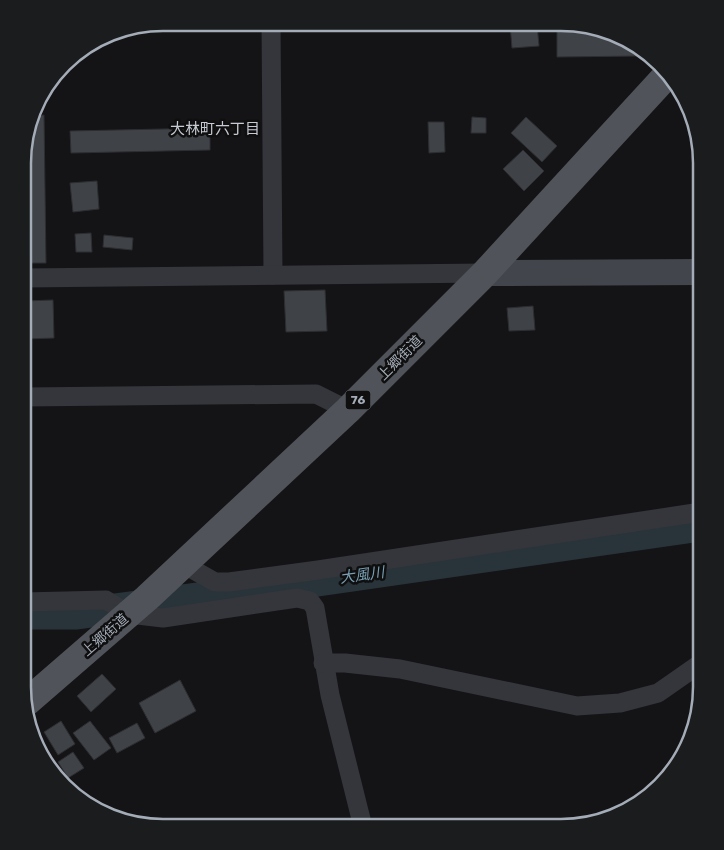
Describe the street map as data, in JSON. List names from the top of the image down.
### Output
{
  "streets": {
    "main road": ["上郷街道", "76"]
  },
  "districts": ["大林町六丁目"],
  "water": ["大風川"]
}
